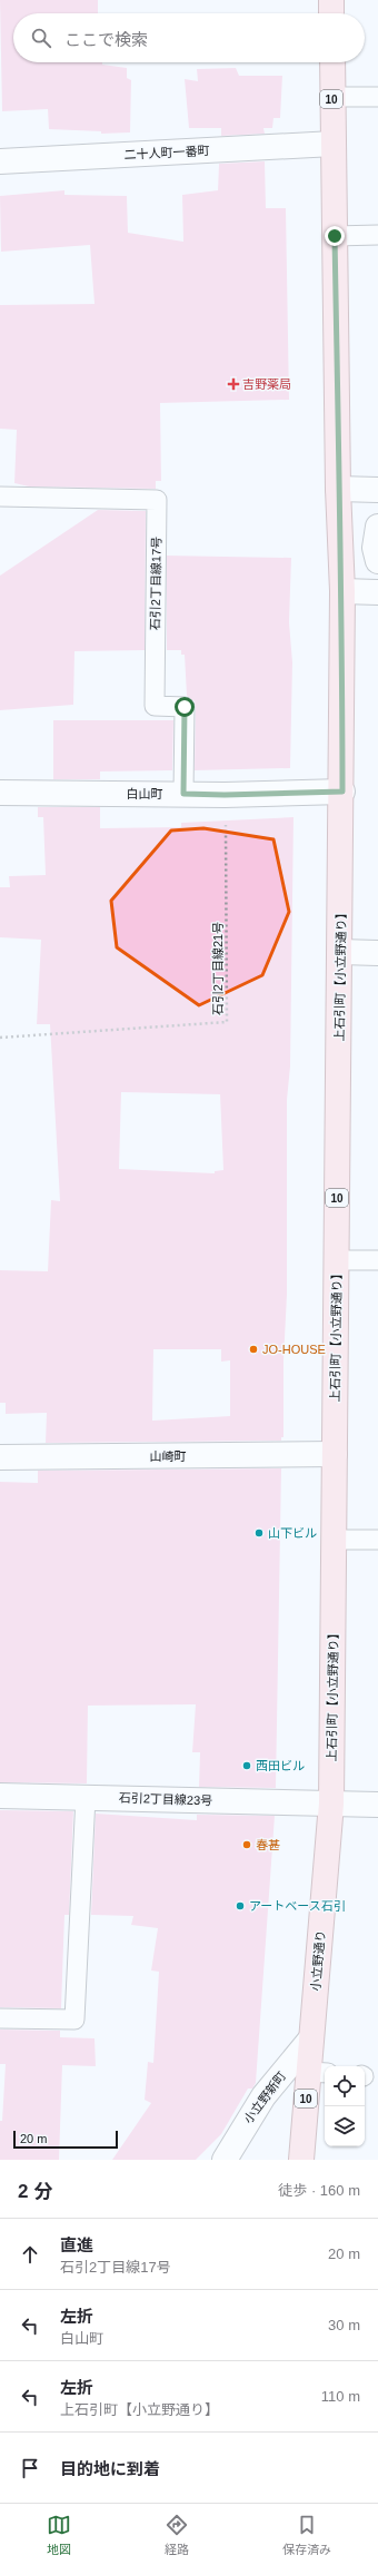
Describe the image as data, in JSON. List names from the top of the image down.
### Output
{
  "streets": {
    "main road": ["10", "上石引町【小立野通り】", "小立野通り"],
    "street": [
      "二十人町一番町",
      "白山町",
      "山崎町",
      "石引2丁目線23号",
      "小立野新町"
    ],
    "lane": ["石引2丁目線17号"],
    "path": ["石引2丁目線21号"]
  },
  "crossings": [
    ["10", "二十人町一番町"],
    ["10", "上石引町【小立野通り】"],
    ["10", "小立野通り"],
    ["10", "小立野新町"],
    ["二十人町一番町", "上石引町【小立野通り】"],
    ["石引2丁目線17号", "白山町"],
    ["白山町", "石引2丁目線21号"],
    ["白山町", "上石引町【小立野通り】"],
    ["上石引町【小立野通り】", "山崎町"],
    ["上石引町【小立野通り】", "石引2丁目線23号"],
    ["上石引町【小立野通り】", "小立野通り"],
    ["石引2丁目線23号", "小立野通り"],
    ["小立野通り", "小立野新町"]
  ],
  "places": {
    "health": ["吉野薬局"],
    "other": [
      "JO-HOUSE",
      "山下ビル",
      "西田ビル",
      "春甚",
      "アートベース石引"
    ]
  },
  "scale_bar": "20 m",
  "page": {
    "search": "ここで検索",
    "scale": "20 m",
    "heading": ["2 分", "徒歩 · 160 m"],
    "list": [
      ["直進", "石引2丁目線17号", "20 m"],
      ["左折", "白山町", "30 m"],
      ["左折", "上石引町【小立野通り】", "110 m"],
      "目的地に到着"
    ],
    "nav": ["地図", "経路", "保存済み"]
  }
}
